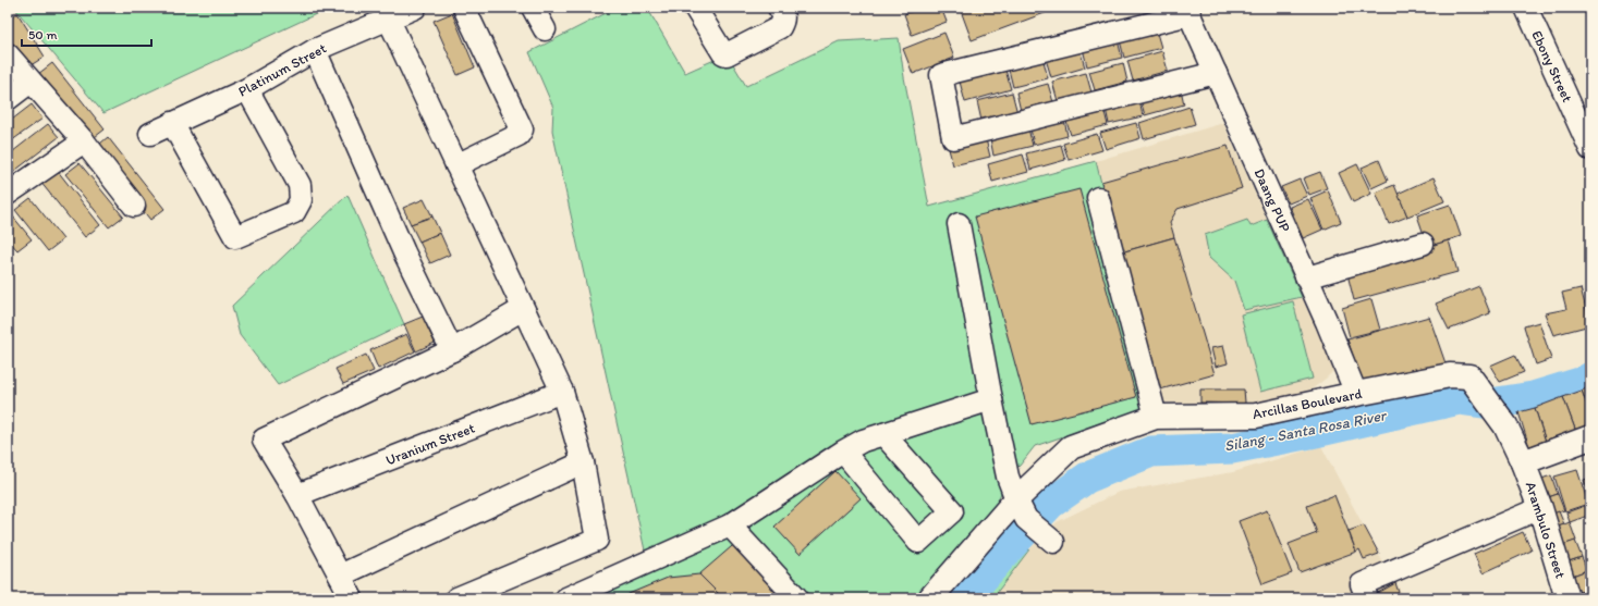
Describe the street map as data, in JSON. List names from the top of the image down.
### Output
{
  "streets": {
    "main road": ["Arcillas Boulevard", "Arambulo Street"],
    "street": [
      "Ebony Street",
      "Platinum Street",
      "Daang PUP",
      "Uranium Street"
    ]
  },
  "crossings": [
    ["Daang PUP", "Arcillas Boulevard"],
    ["Arcillas Boulevard", "Arambulo Street"]
  ],
  "water": ["Silang - Santa Rosa River"],
  "scale_bar": "50 m"
}
